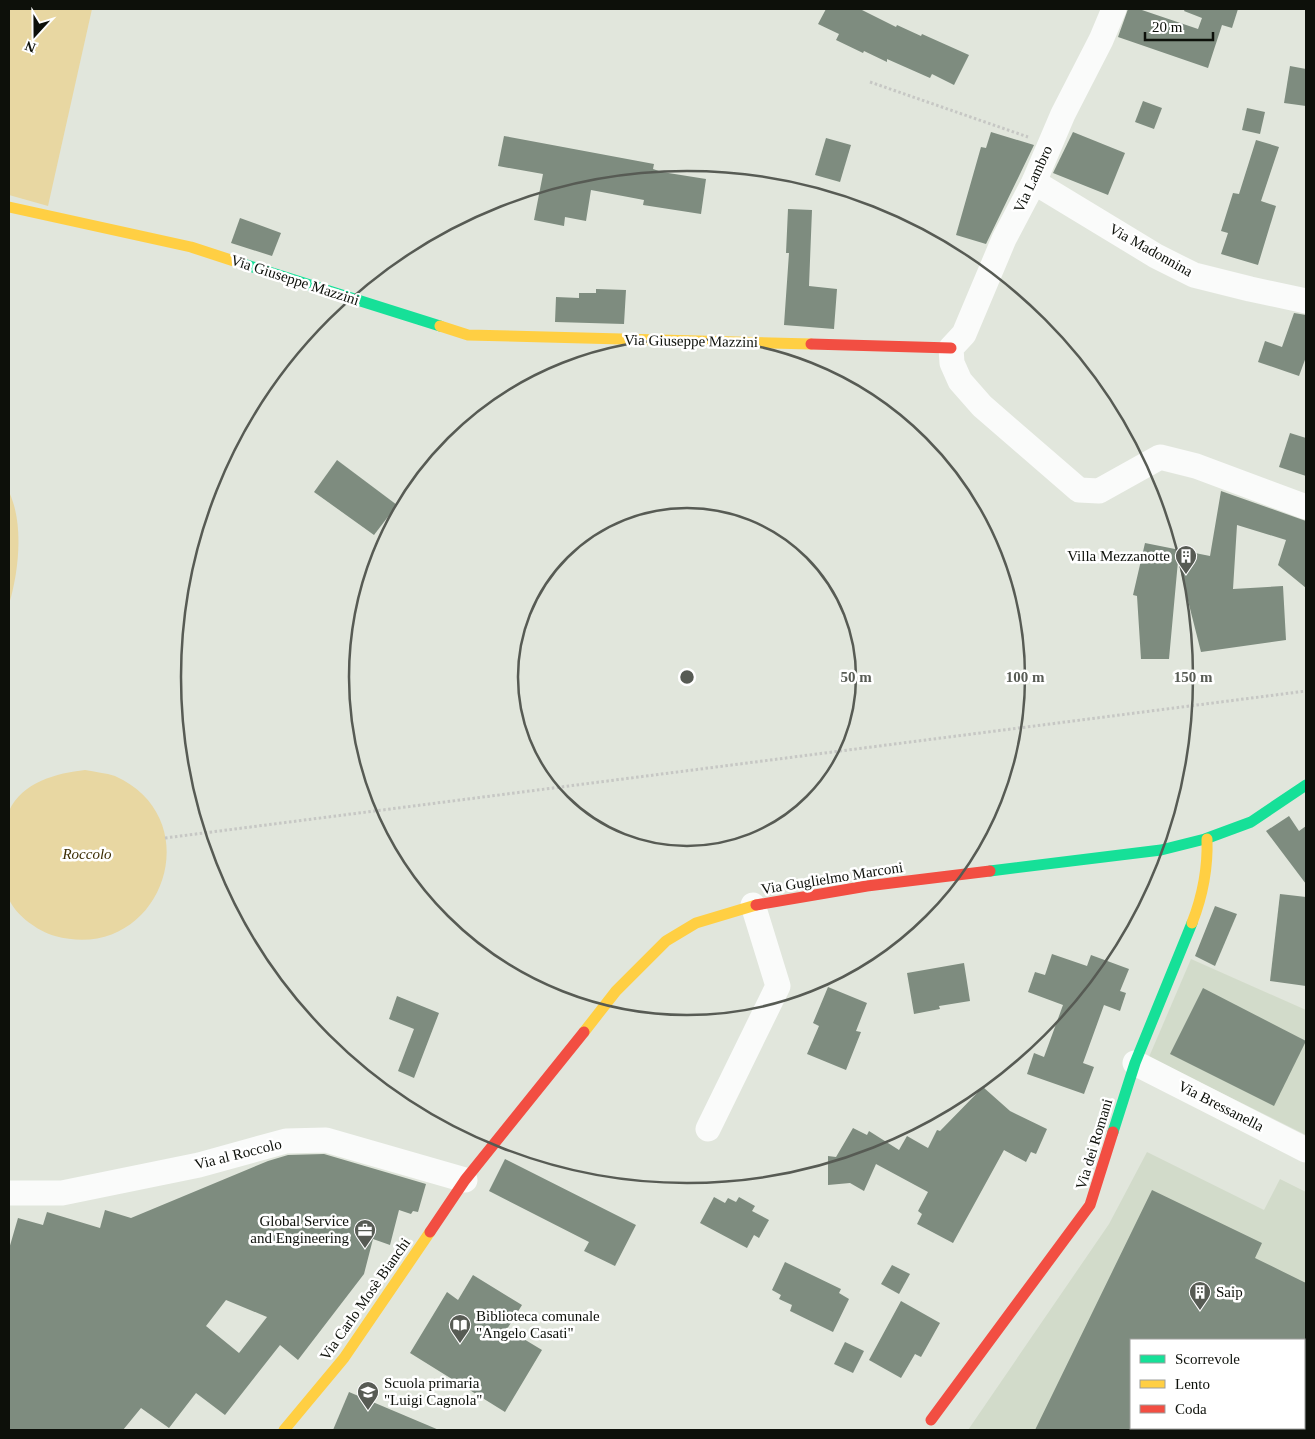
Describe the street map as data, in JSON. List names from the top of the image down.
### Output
{
  "streets": {
    "street": [
      "Via Lambro",
      "Via Madonnina",
      "Via Giuseppe Mazzini",
      "Via Guglielmo Marconi",
      "Via Bressanella",
      "Via dei Romani",
      "Via al Roccolo",
      "Via Carlo Mosè Bianchi"
    ]
  },
  "crossings": [
    ["Via Lambro", "Via Madonnina"],
    ["Via Lambro", "Via Giuseppe Mazzini"],
    ["Via Guglielmo Marconi", "Via dei Romani"],
    ["Via Guglielmo Marconi", "Via al Roccolo"],
    ["Via Guglielmo Marconi", "Via Carlo Mosè Bianchi"],
    ["Via Bressanella", "Via dei Romani"],
    ["Via al Roccolo", "Via Carlo Mosè Bianchi"]
  ],
  "parks": ["Roccolo"],
  "places": {
    "building": ["Villa Mezzanotte", "Saip"],
    "office": ["Global Service and Engineering"],
    "library": ["Biblioteca comunale \"Angelo Casati\""],
    "school or university": ["Scuola primaria \"Luigi Cagnola\""]
  },
  "legend": ["Scorrevole", "Lento", "Coda"],
  "scale_bar": "20 m",
  "north": "bottom",
  "rings": ["50 m", "100 m", "150 m"]
}
